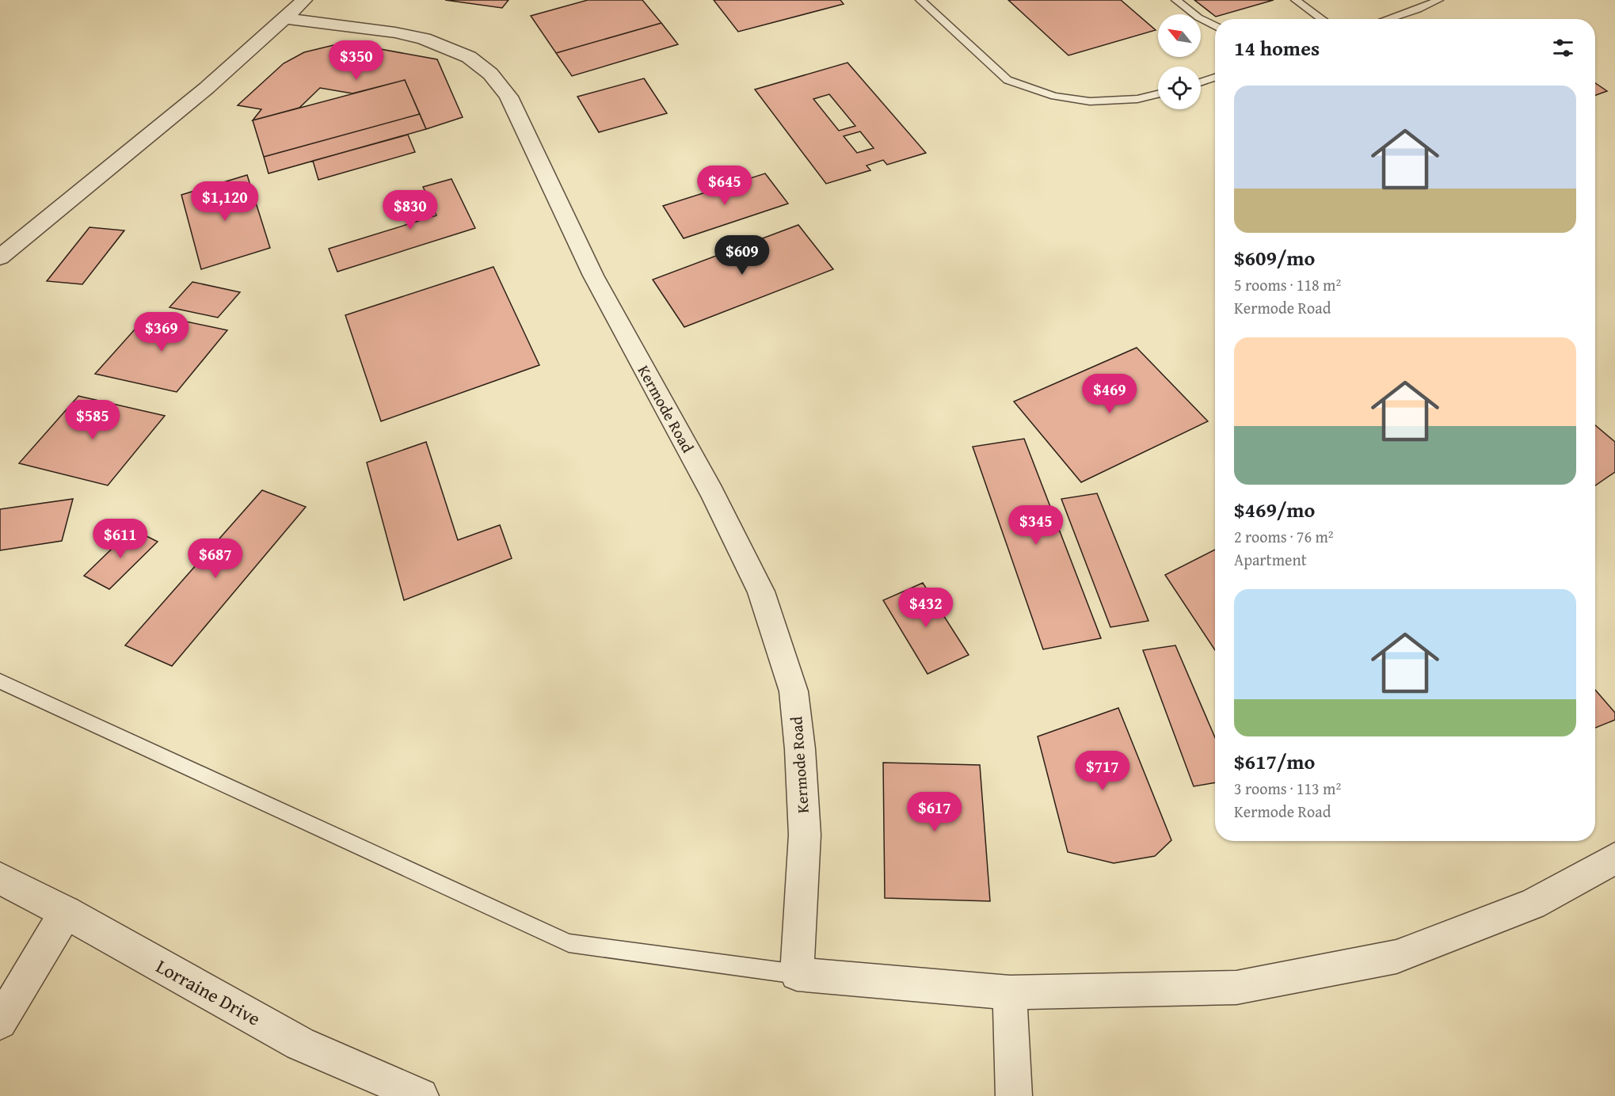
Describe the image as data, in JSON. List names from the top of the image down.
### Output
{
  "streets": {
    "street": ["Kermode Road", "Lorraine Drive"]
  },
  "north": "top left",
  "page": {
    "heading": "14 homes",
    "price": [
      "$350",
      "$645",
      "$1,120",
      "$830",
      "$609",
      "$369",
      "$469",
      "$585",
      "$345",
      "$611",
      "$687",
      "$432",
      "$717",
      "$617"
    ],
    "list": [
      {
        "name": "$609/mo",
        "note": "5 rooms · 118 m² · Kermode Road"
      },
      {
        "name": "$469/mo",
        "note": "2 rooms · 76 m² · Apartment"
      },
      {
        "name": "$617/mo",
        "note": "3 rooms · 113 m² · Kermode Road"
      }
    ]
  }
}
